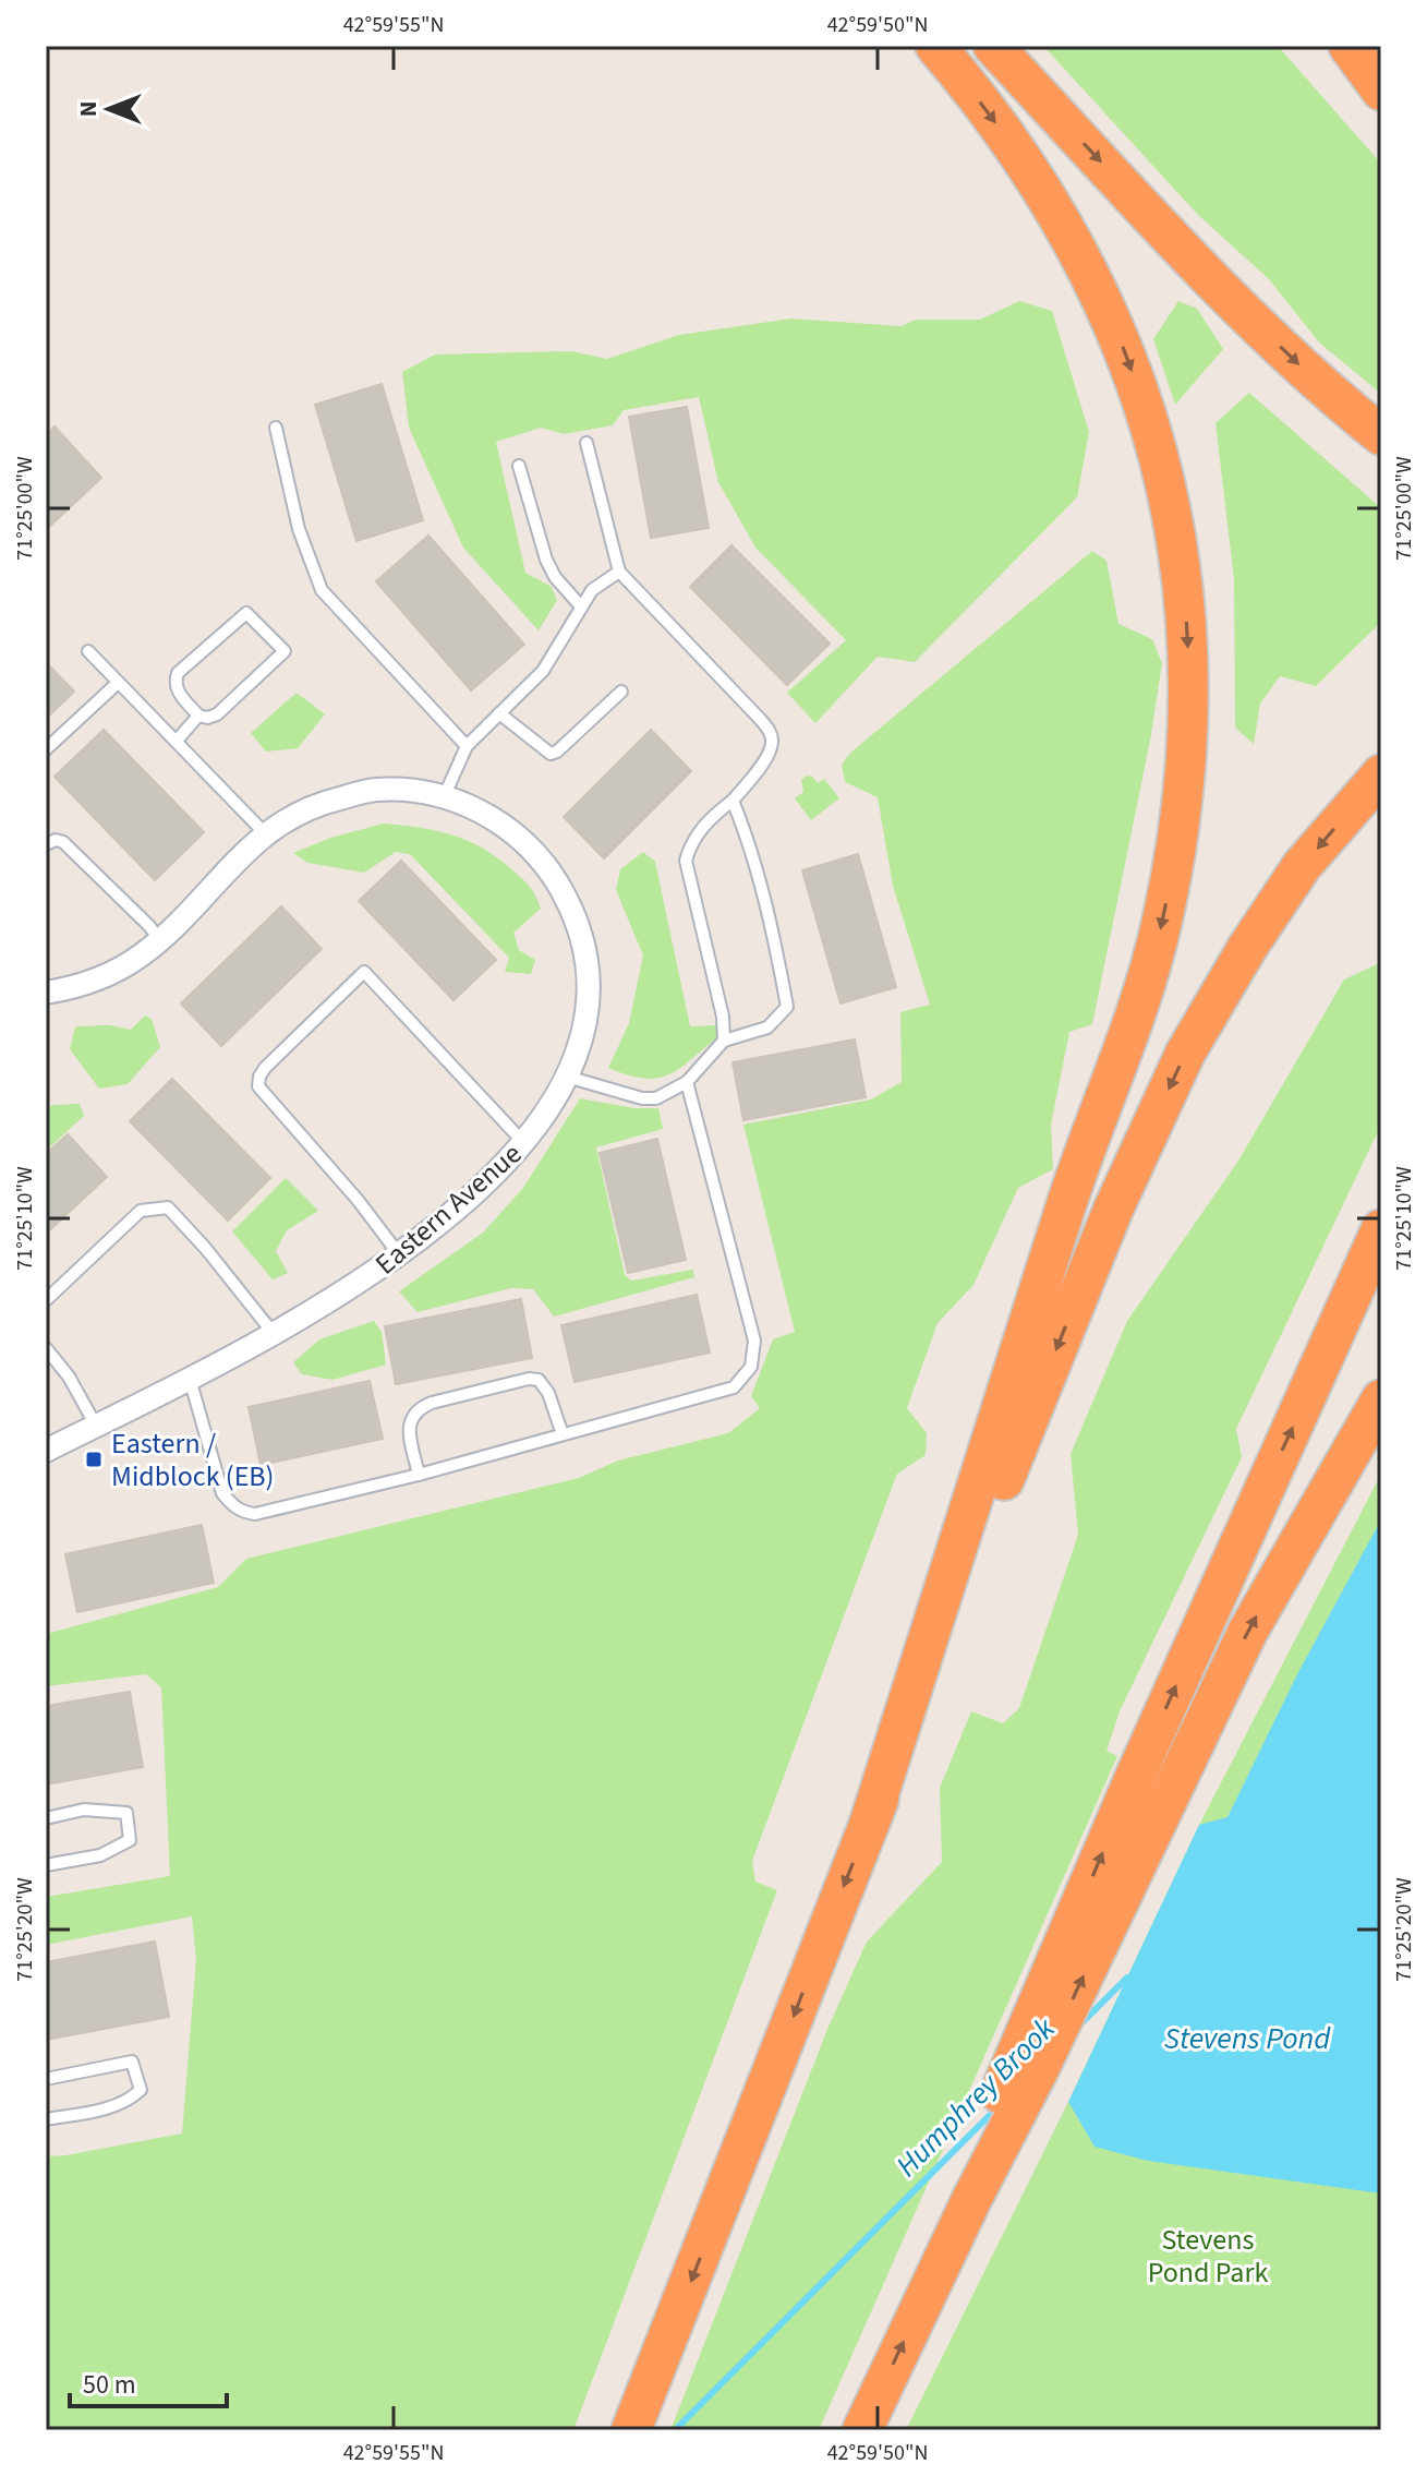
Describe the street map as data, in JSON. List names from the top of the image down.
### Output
{
  "streets": {
    "street": ["Eastern Avenue"]
  },
  "water": ["Stevens Pond", "Humphrey Brook"],
  "parks": ["Stevens Pond Park"],
  "places": {
    "transit": ["Eastern / Midblock (EB)"]
  },
  "scale_bar": "50 m",
  "north": "left",
  "coordinates": [
    "42°59'55\"N",
    "42°59'50\"N",
    "71°25'00\"W",
    "71°25'10\"W",
    "71°25'20\"W"
  ]
}
